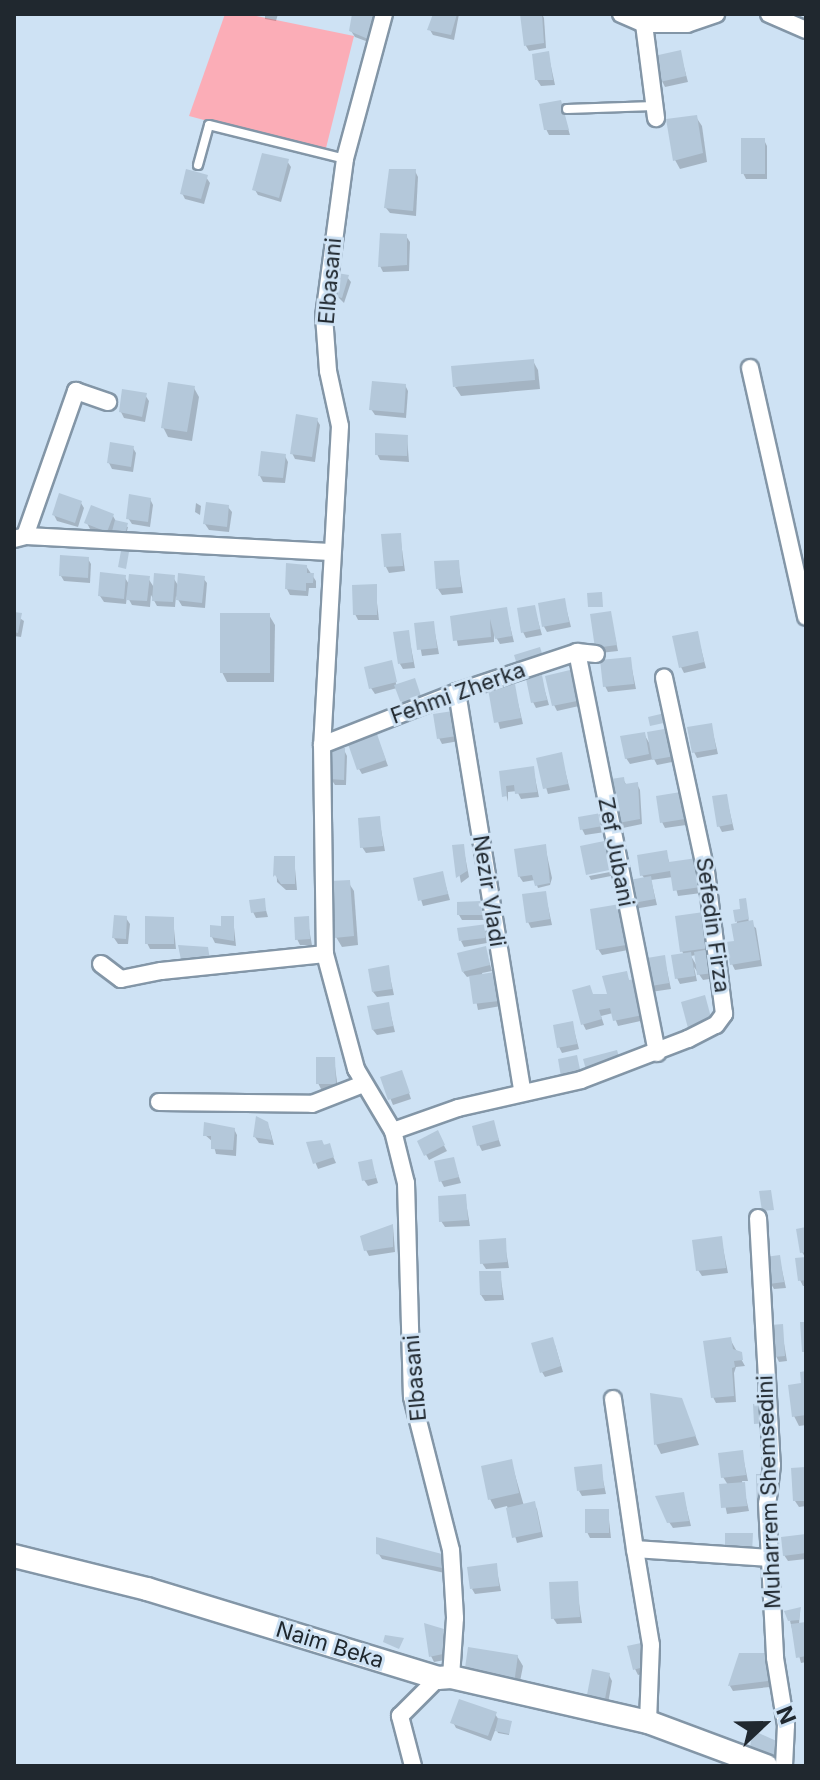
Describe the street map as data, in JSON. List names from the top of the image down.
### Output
{
  "streets": {
    "street": [
      "Elbasani",
      "Fehmi Zherka",
      "Zef Jubani",
      "Nezir Vladi",
      "Sefedin Firza",
      "Muharrem Shemsedini",
      "Naim Beka"
    ]
  },
  "crossings": [
    ["Elbasani", "Fehmi Zherka"],
    ["Elbasani", "Sefedin Firza"],
    ["Elbasani", "Naim Beka"],
    ["Fehmi Zherka", "Zef Jubani"],
    ["Fehmi Zherka", "Nezir Vladi"],
    ["Zef Jubani", "Sefedin Firza"],
    ["Nezir Vladi", "Sefedin Firza"]
  ],
  "north": "right"
}
